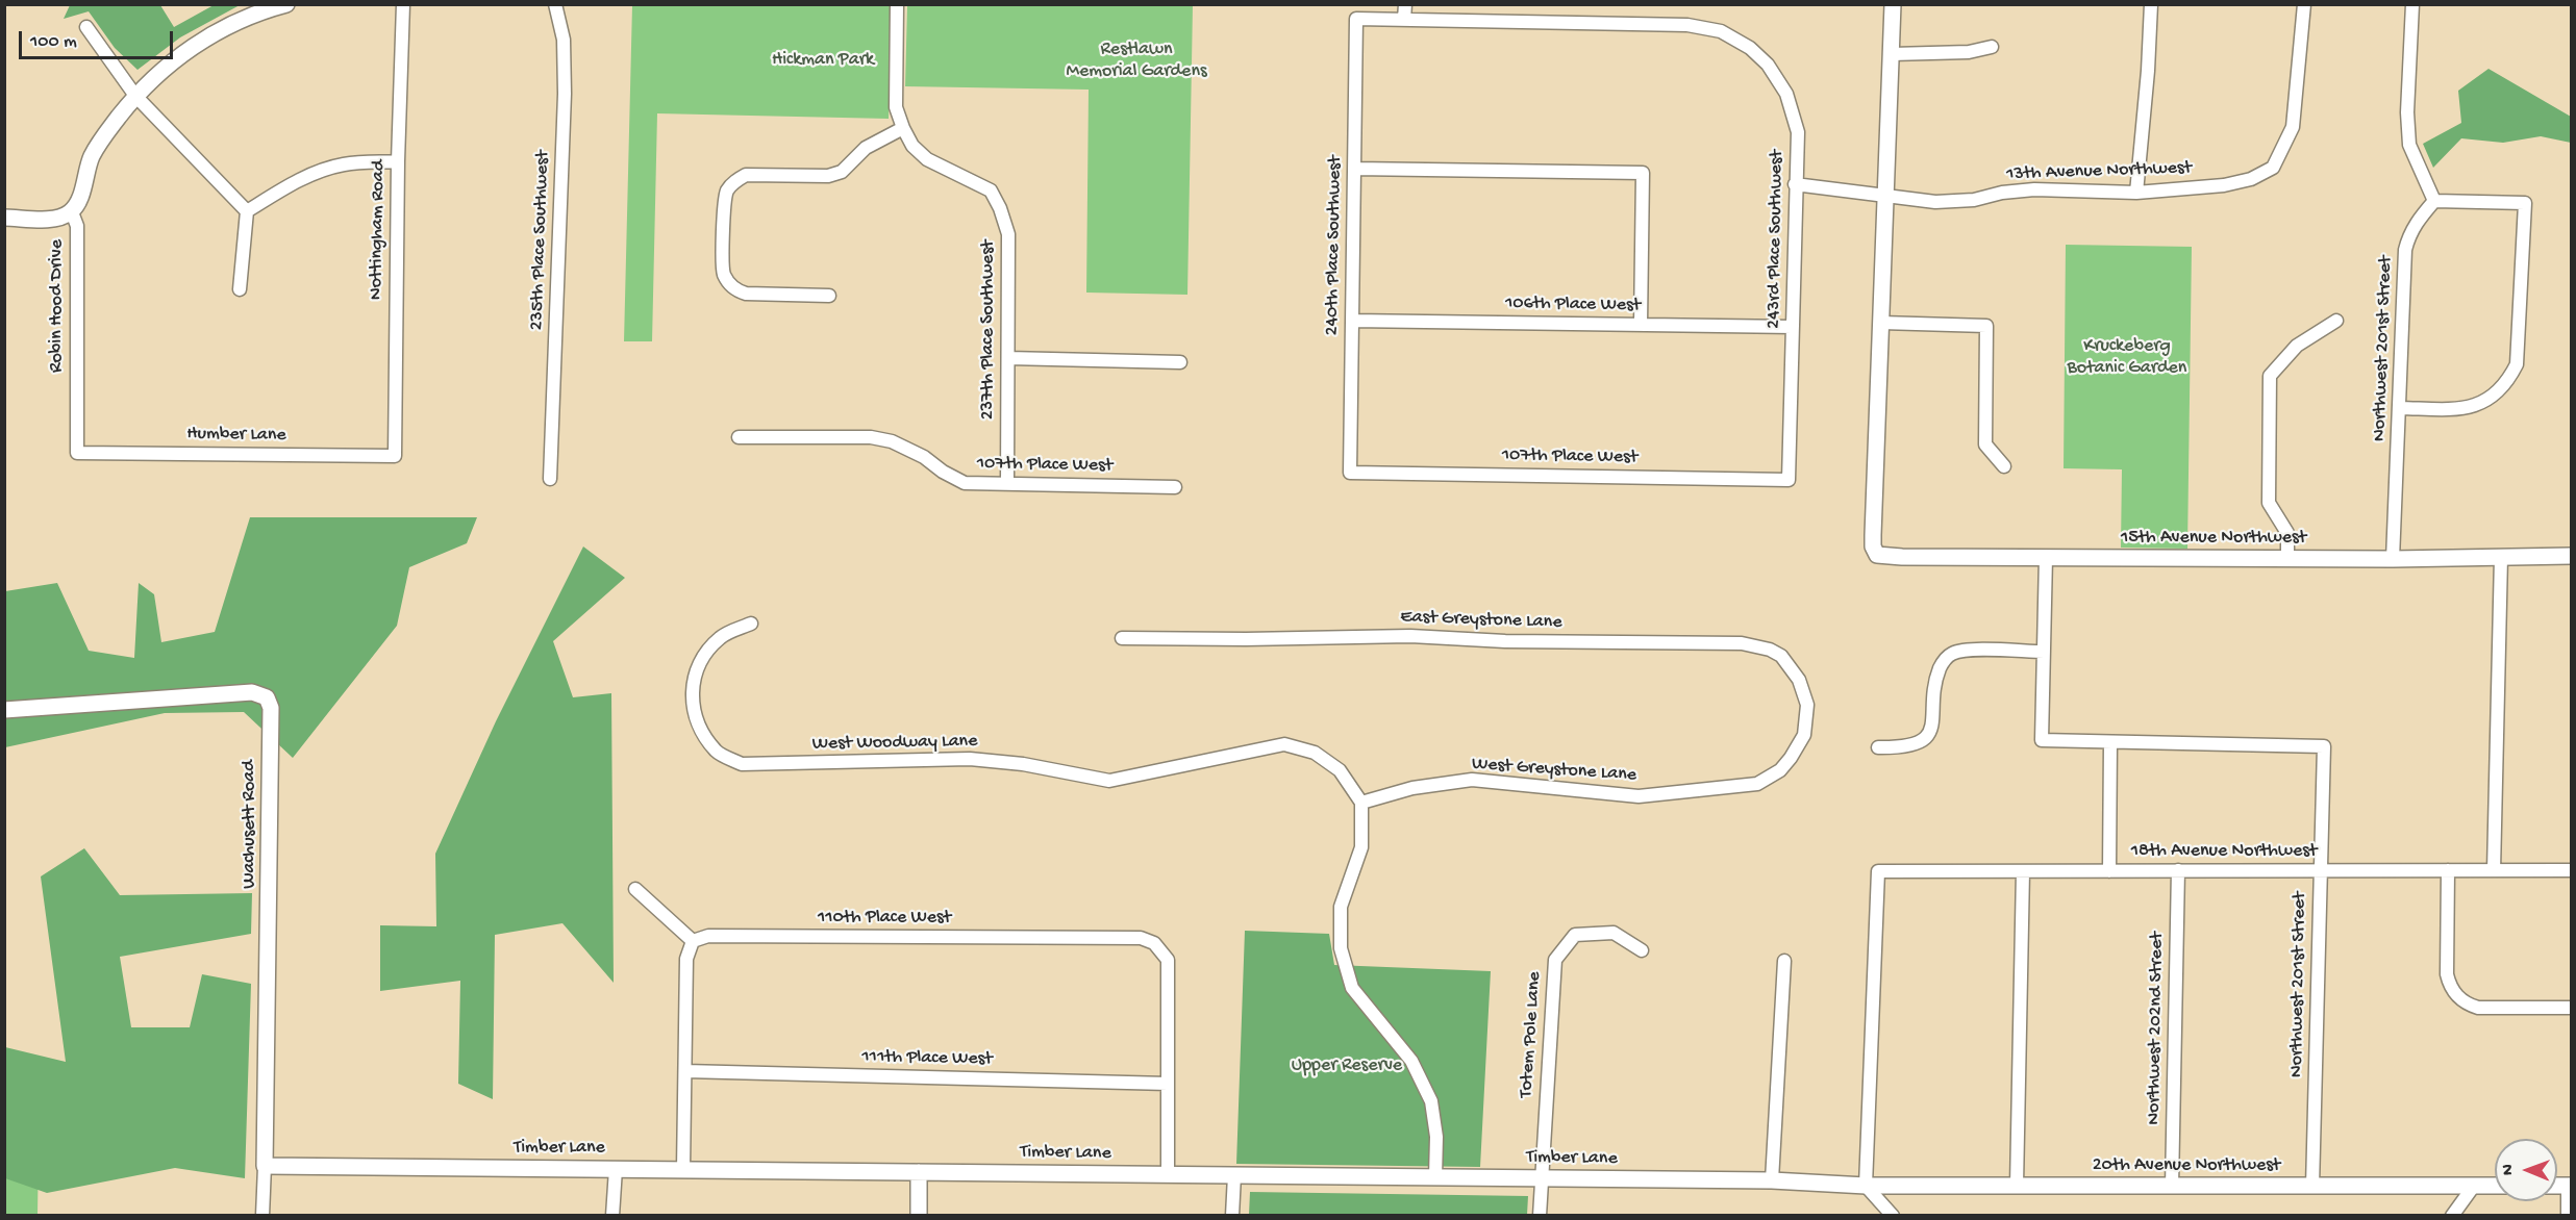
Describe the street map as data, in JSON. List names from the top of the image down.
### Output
{
  "streets": {
    "street": [
      "13th Avenue Northwest",
      "Nottingham Road",
      "243rd Place Southwest",
      "235th Place Southwest",
      "240th Place Southwest",
      "106th Place West",
      "Robin Hood Drive",
      "237th Place Southwest",
      "Northwest 201st Street",
      "Humber Lane",
      "107th Place West",
      "15th Avenue Northwest",
      "East Greystone Lane",
      "West Woodway Lane",
      "West Greystone Lane",
      "Wachusett Road",
      "18th Avenue Northwest",
      "110th Place West",
      "Northwest 202nd Street",
      "Totem Pole Lane",
      "111th Place West",
      "Timber Lane",
      "20th Avenue Northwest"
    ]
  },
  "crossings": [
    ["13th Avenue Northwest", "243rd Place Southwest"],
    ["Nottingham Road", "Humber Lane"],
    ["243rd Place Southwest", "240th Place Southwest"],
    ["243rd Place Southwest", "106th Place West"],
    ["243rd Place Southwest", "107th Place West"],
    ["240th Place Southwest", "106th Place West"],
    ["240th Place Southwest", "107th Place West"],
    ["Robin Hood Drive", "Humber Lane"],
    ["237th Place Southwest", "107th Place West"],
    ["Northwest 201st Street", "15th Avenue Northwest"],
    ["Northwest 201st Street", "18th Avenue Northwest"],
    ["Northwest 201st Street", "20th Avenue Northwest"],
    ["East Greystone Lane", "West Greystone Lane"],
    ["West Woodway Lane", "West Greystone Lane"],
    ["Wachusett Road", "Timber Lane"],
    ["18th Avenue Northwest", "Northwest 202nd Street"],
    ["18th Avenue Northwest", "Timber Lane"],
    ["18th Avenue Northwest", "20th Avenue Northwest"],
    ["110th Place West", "111th Place West"],
    ["Northwest 202nd Street", "20th Avenue Northwest"],
    ["Totem Pole Lane", "Timber Lane"],
    ["Timber Lane", "20th Avenue Northwest"]
  ],
  "parks": [
    "Restlawn Memorial Gardens",
    "Hickman Park",
    "Kruckeberg Botanic Garden",
    "Upper Reserve"
  ],
  "scale_bar": "100 m",
  "north": "left"
}
